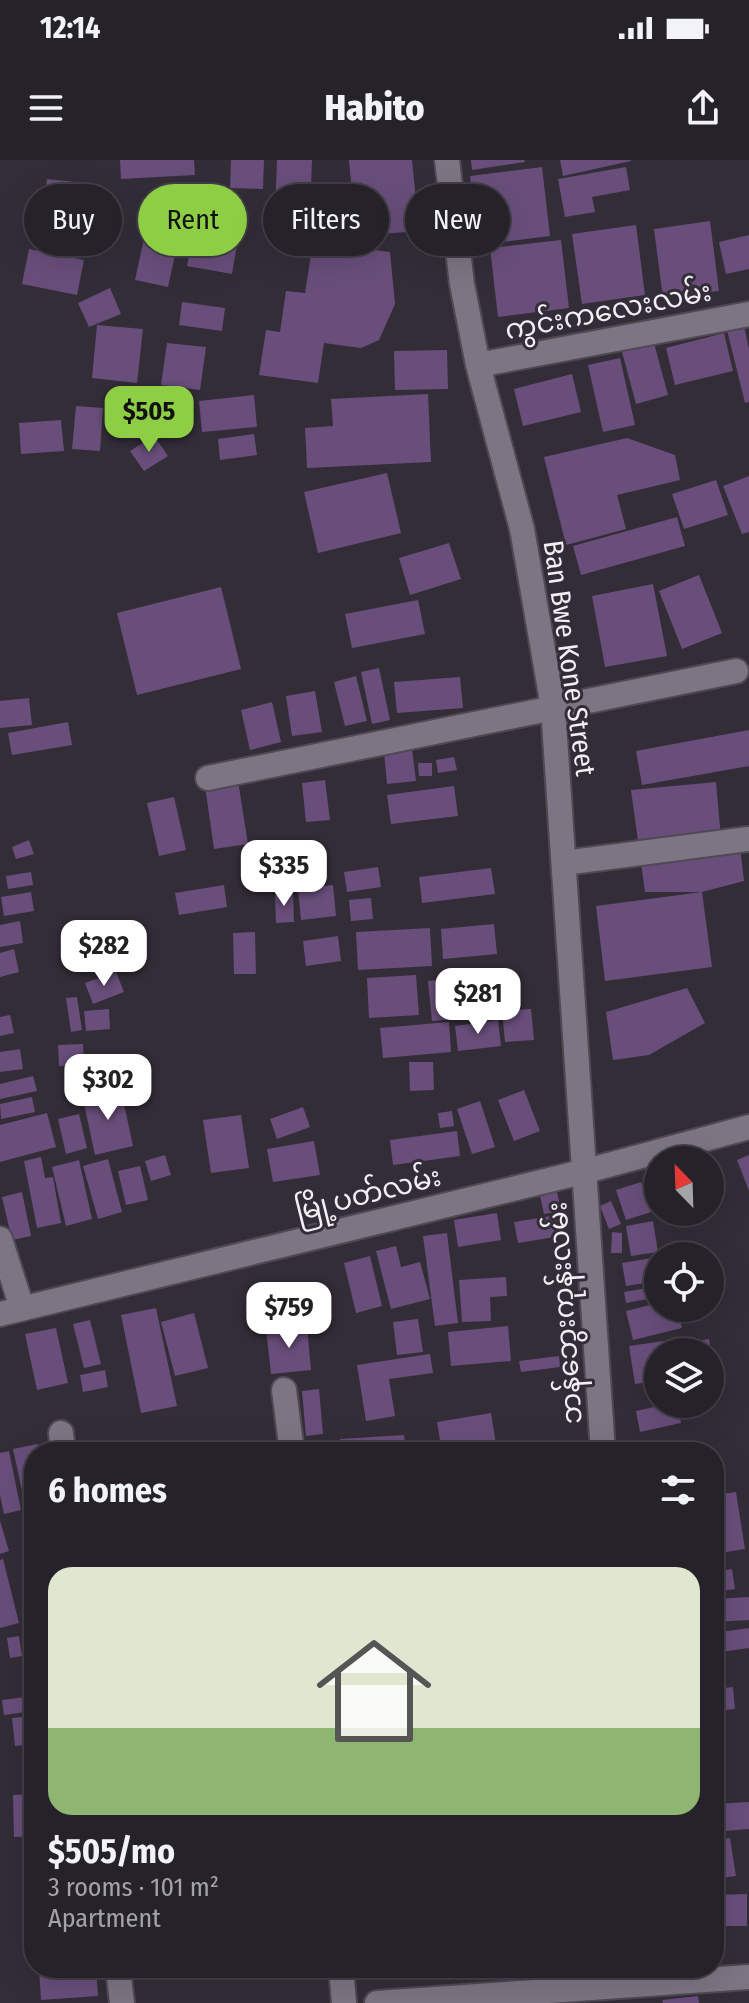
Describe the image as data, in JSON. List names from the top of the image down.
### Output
{
  "streets": {
    "street": [
      "ကွင်းကလေးလမ်း",
      "Ban Bwe Kone Street",
      "မြို့ပတ်လမ်း",
      "ဘန်ဘွေးကုန်းလမ်း"
    ]
  },
  "crossings": [
    ["ကွင်းကလေးလမ်း", "Ban Bwe Kone Street"],
    ["Ban Bwe Kone Street", "မြို့ပတ်လမ်း"],
    ["Ban Bwe Kone Street", "ဘန်ဘွေးကုန်းလမ်း"],
    ["မြို့ပတ်လမ်း", "ဘန်ဘွေးကုန်းလမ်း"]
  ],
  "north": "top left",
  "page": {
    "status": "12:14",
    "header": "Habito",
    "chip": [
      "Buy",
      "Rent",
      "Filters",
      "New"
    ],
    "price": [
      "$505",
      "$335",
      "$282",
      "$281",
      "$302",
      "$759"
    ],
    "heading": "6 homes",
    "list": [
      {
        "name": "$505/mo",
        "note": "3 rooms · 101 m² · Apartment"
      }
    ]
  }
}
